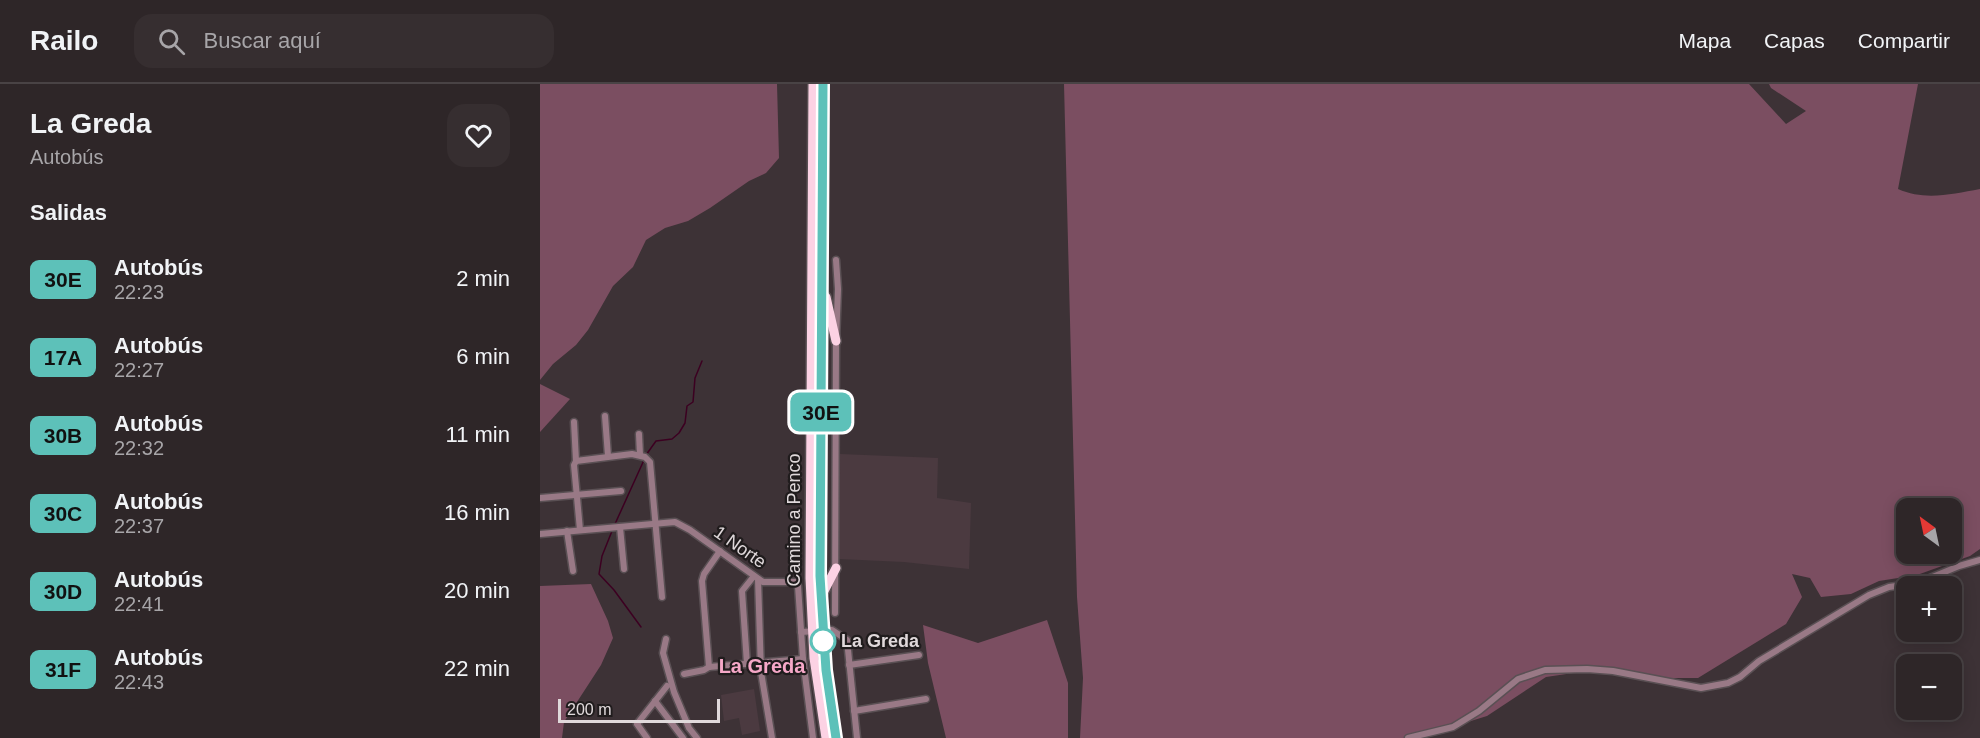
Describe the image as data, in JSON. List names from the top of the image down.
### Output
{
  "streets": {
    "highway": ["Camino a Penco"],
    "street": ["1 Norte"]
  },
  "districts": ["La Greda"],
  "places": ["La Greda"],
  "lines": ["bus line 30E"],
  "scale_bar": "200 m",
  "north": "top left",
  "page": {
    "header": "Railo",
    "search": "Buscar aquí",
    "nav": ["Mapa", "Capas", "Compartir"],
    "heading": [
      ["La Greda", "Autobús"],
      "Salidas"
    ],
    "on_map": "30E",
    "list": [
      {
        "mark": "30E",
        "name": "Autobús",
        "note": "22:23",
        "value": "2 min"
      },
      {
        "mark": "17A",
        "name": "Autobús",
        "note": "22:27",
        "value": "6 min"
      },
      {
        "mark": "30B",
        "name": "Autobús",
        "note": "22:32",
        "value": "11 min"
      },
      {
        "mark": "30C",
        "name": "Autobús",
        "note": "22:37",
        "value": "16 min"
      },
      {
        "mark": "30D",
        "name": "Autobús",
        "note": "22:41",
        "value": "20 min"
      },
      {
        "mark": "31F",
        "name": "Autobús",
        "note": "22:43",
        "value": "22 min"
      }
    ],
    "map_buttons": ["+", "−"],
    "scale": "200 m"
  }
}
